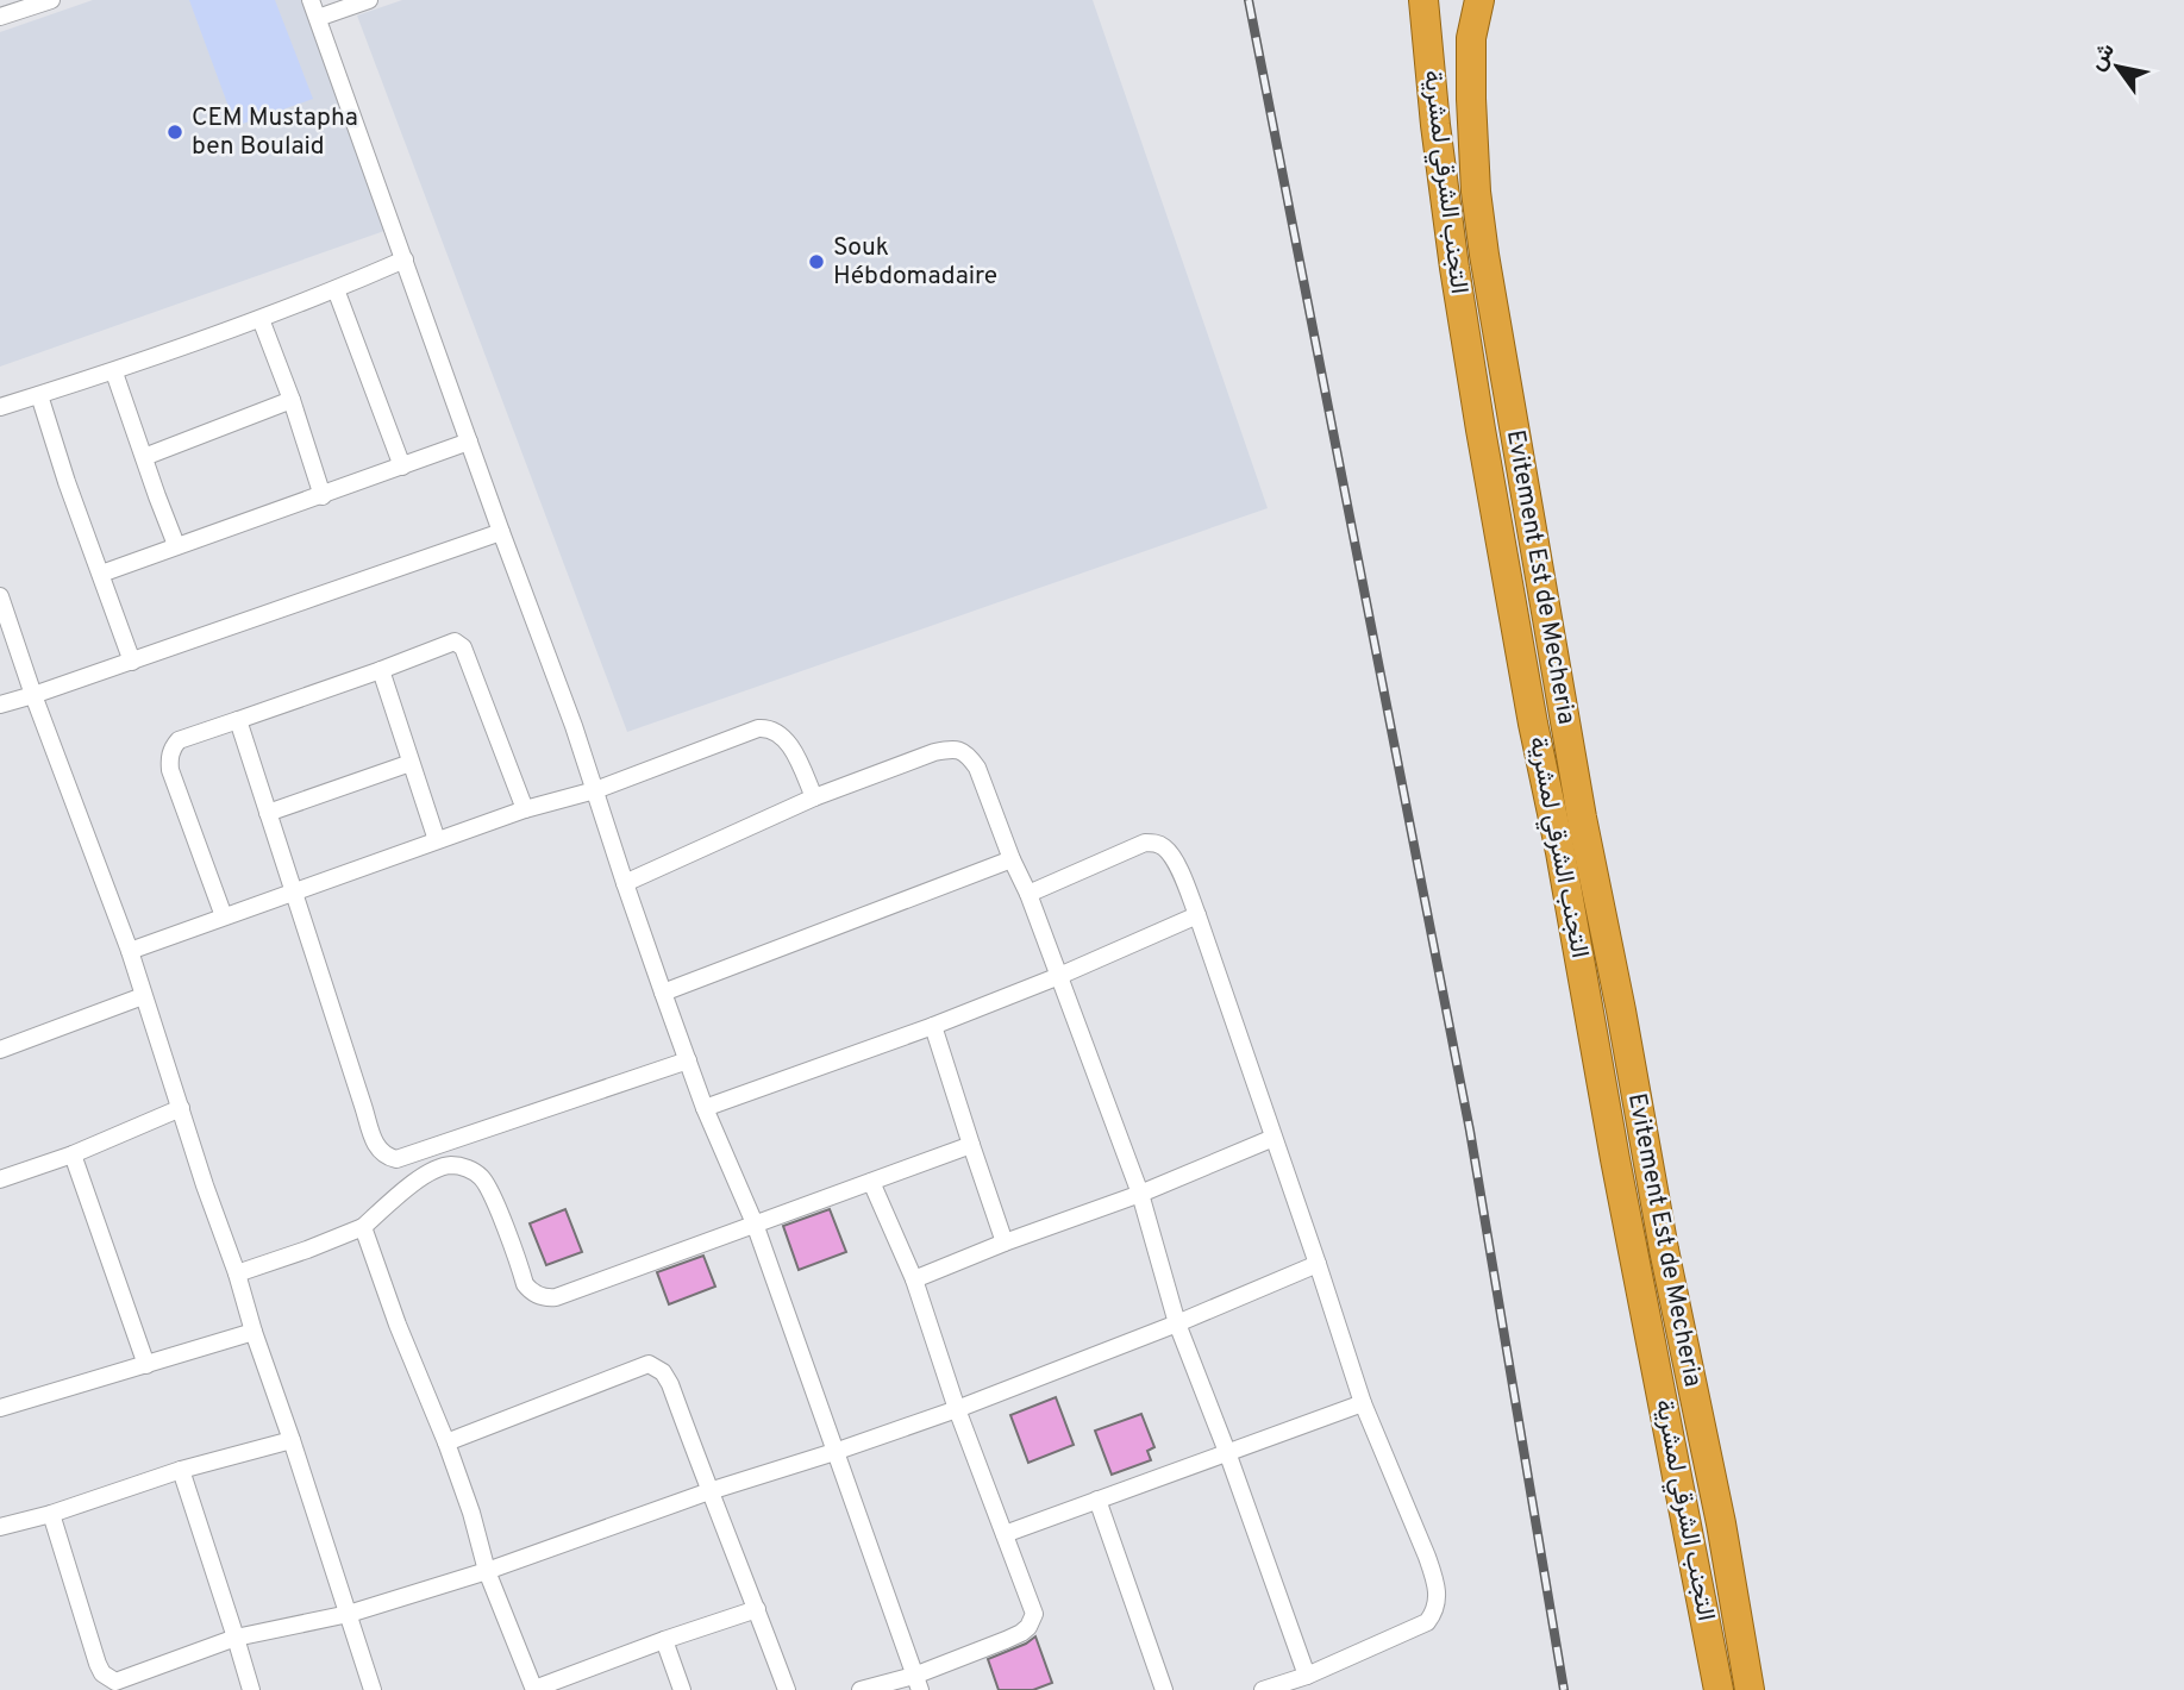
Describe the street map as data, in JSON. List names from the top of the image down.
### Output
{
  "streets": {
    "highway": ["التجنب الشرقي لمشرية", "Evitement Est de Mecheria"]
  },
  "places": ["CEM Mustapha ben Boulaid", "Souk Hébdomadaire"],
  "north": "top left"
}
